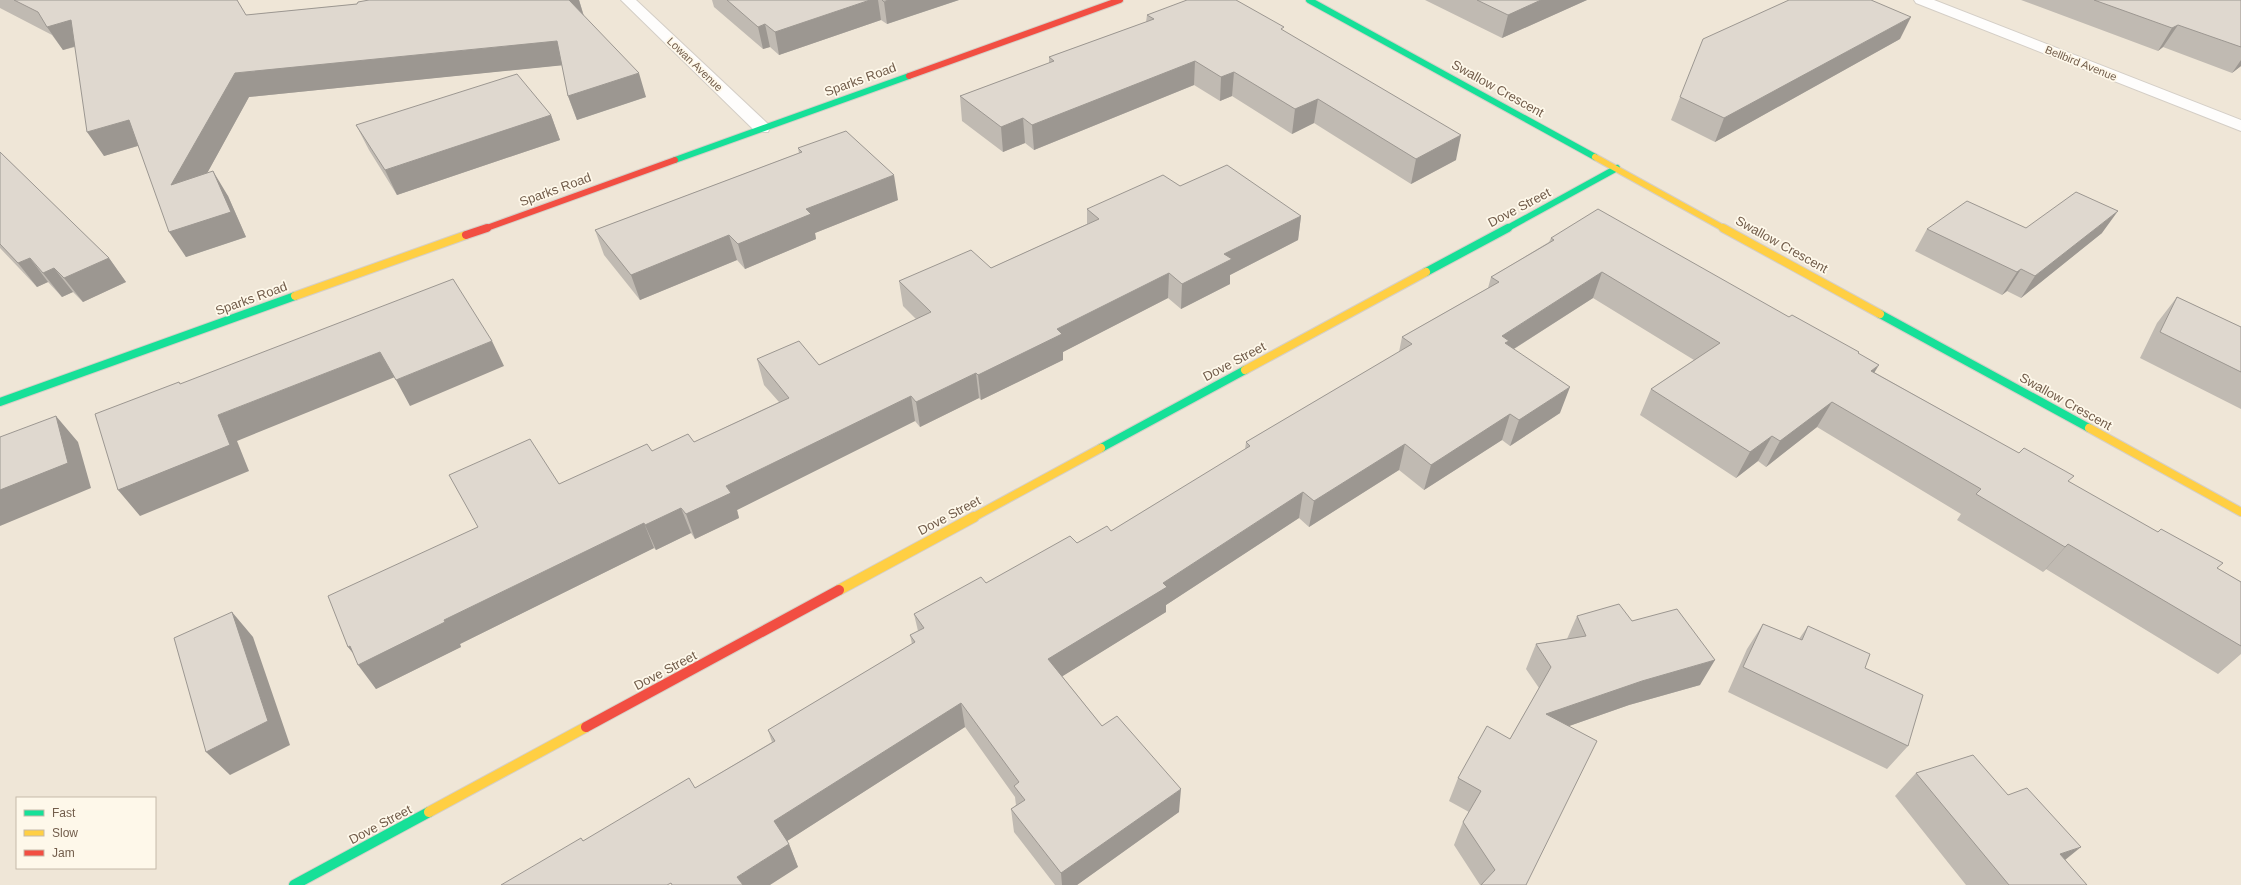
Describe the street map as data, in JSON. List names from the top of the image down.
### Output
{
  "streets": {
    "street": [
      "Bellbird Avenue",
      "Lowan Avenue",
      "Sparks Road",
      "Swallow Crescent",
      "Dove Street"
    ]
  },
  "crossings": [
    ["Lowan Avenue", "Sparks Road"],
    ["Swallow Crescent", "Dove Street"]
  ],
  "legend": ["Fast", "Slow", "Jam"]
}
